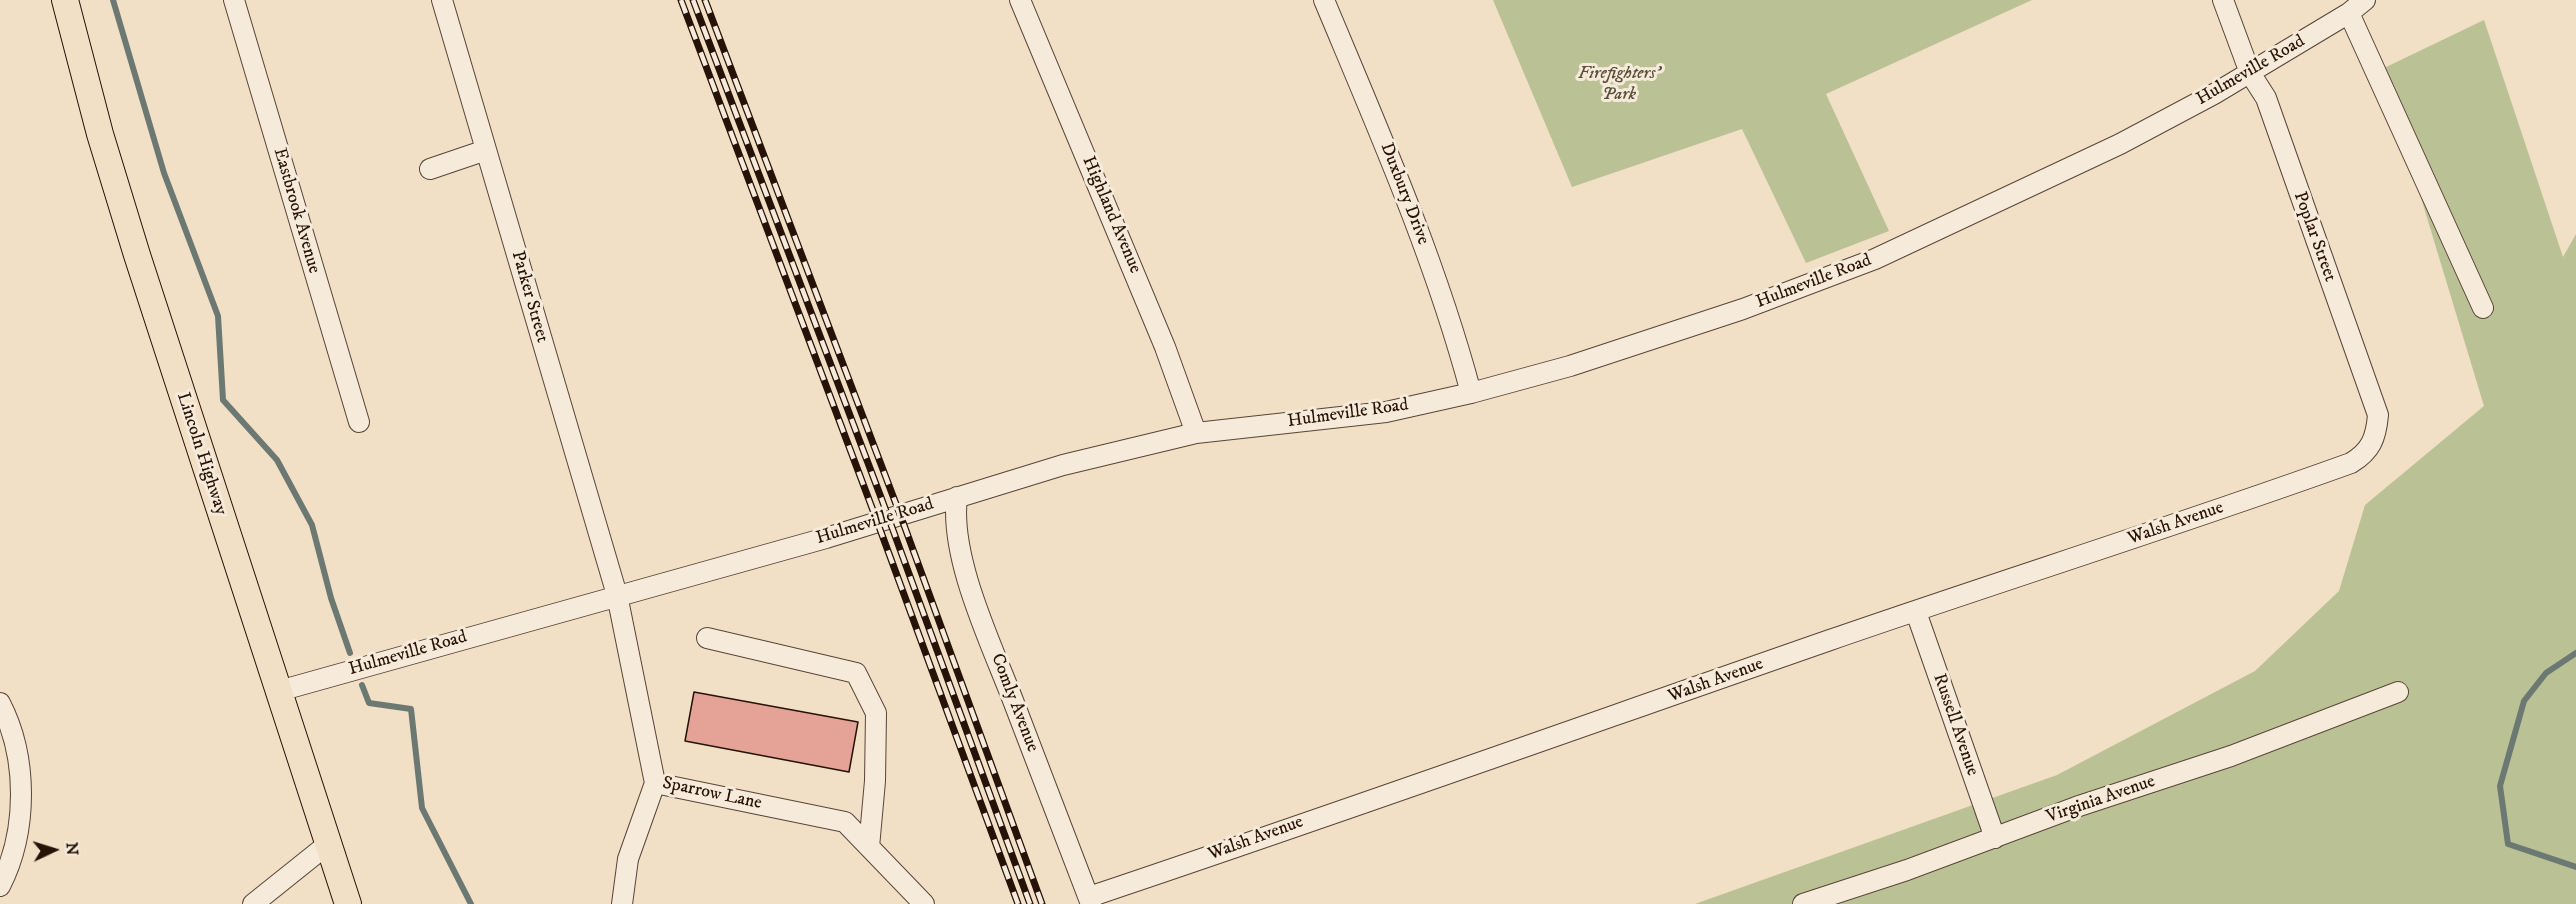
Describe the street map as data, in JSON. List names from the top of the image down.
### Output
{
  "streets": {
    "main road": ["Lincoln Highway"],
    "street": [
      "Hulmeville Road",
      "Duxbury Drive",
      "Eastbrook Avenue",
      "Highland Avenue",
      "Poplar Street",
      "Parker Street",
      "Walsh Avenue",
      "Comly Avenue",
      "Russell Avenue",
      "Sparrow Lane",
      "Virginia Avenue"
    ]
  },
  "crossings": [
    ["Hulmeville Road", "Duxbury Drive"],
    ["Hulmeville Road", "Highland Avenue"],
    ["Hulmeville Road", "Poplar Street"],
    ["Hulmeville Road", "Parker Street"],
    ["Hulmeville Road", "Lincoln Highway"],
    ["Hulmeville Road", "Comly Avenue"],
    ["Hulmeville Road", "Sparrow Lane"],
    ["Poplar Street", "Walsh Avenue"],
    ["Parker Street", "Sparrow Lane"],
    ["Walsh Avenue", "Comly Avenue"],
    ["Walsh Avenue", "Russell Avenue"],
    ["Russell Avenue", "Virginia Avenue"]
  ],
  "parks": ["Firefighters' Park"],
  "north": "right"
}
